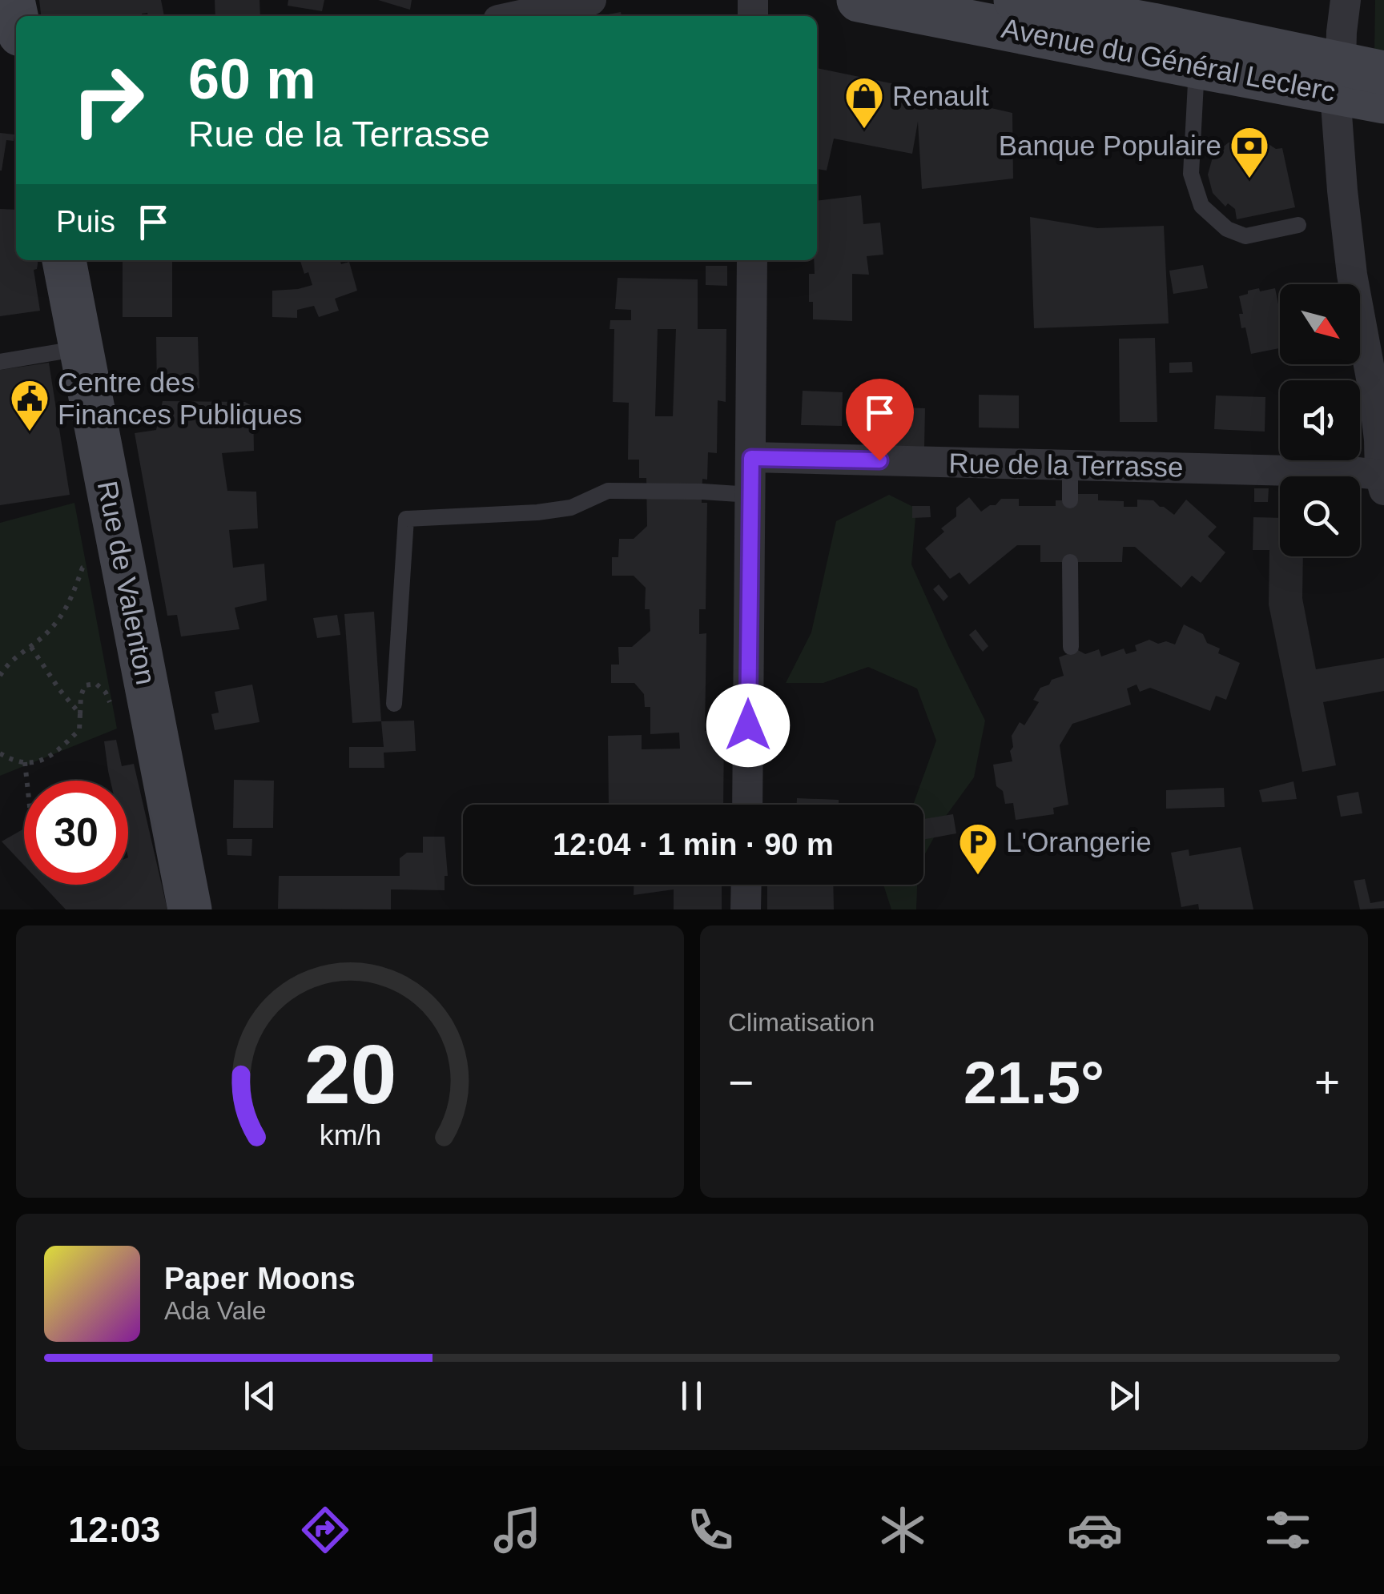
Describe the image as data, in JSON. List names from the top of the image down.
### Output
{
  "streets": {
    "main road": ["Avenue du Général Leclerc", "Rue de Valenton"],
    "street": ["Rue de la Terrasse"]
  },
  "places": {
    "shop": ["Renault"],
    "bank": ["Banque Populaire"],
    "public building": ["Centre des Finances Publiques"],
    "parking": ["L'Orangerie"]
  },
  "north": "bottom right",
  "page": {
    "turn": ["60 m", "Rue de la Terrasse"],
    "then": "Puis",
    "limit": "30",
    "trip": "12:04 · 1 min · 90 m",
    "tile": "Climatisation",
    "heat": ["−", "21.5°", "+"],
    "song": ["Paper Moons", "Ada Vale"],
    "tabs": "12:03",
    "gauge": ["20", "km/h"]
  }
}
